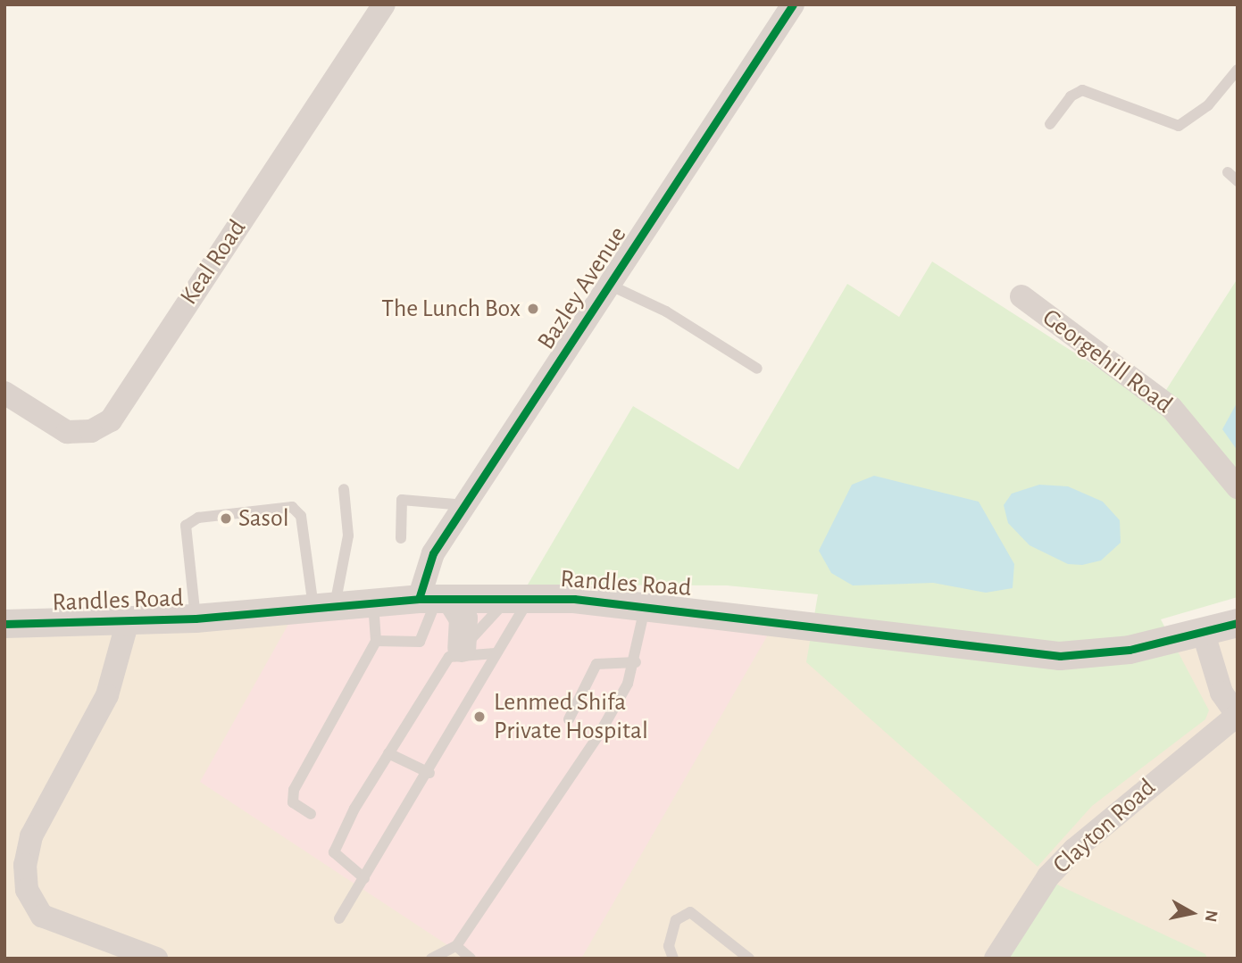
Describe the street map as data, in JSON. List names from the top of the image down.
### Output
{
  "streets": {
    "street": [
      "Keal Road",
      "Bazley Avenue",
      "Georgehill Road",
      "Randles Road",
      "Clayton Road"
    ]
  },
  "crossings": [
    ["Bazley Avenue", "Randles Road"]
  ],
  "places": ["The Lunch Box", "Sasol", "Lenmed Shifa Private Hospital"],
  "north": "right"
}
